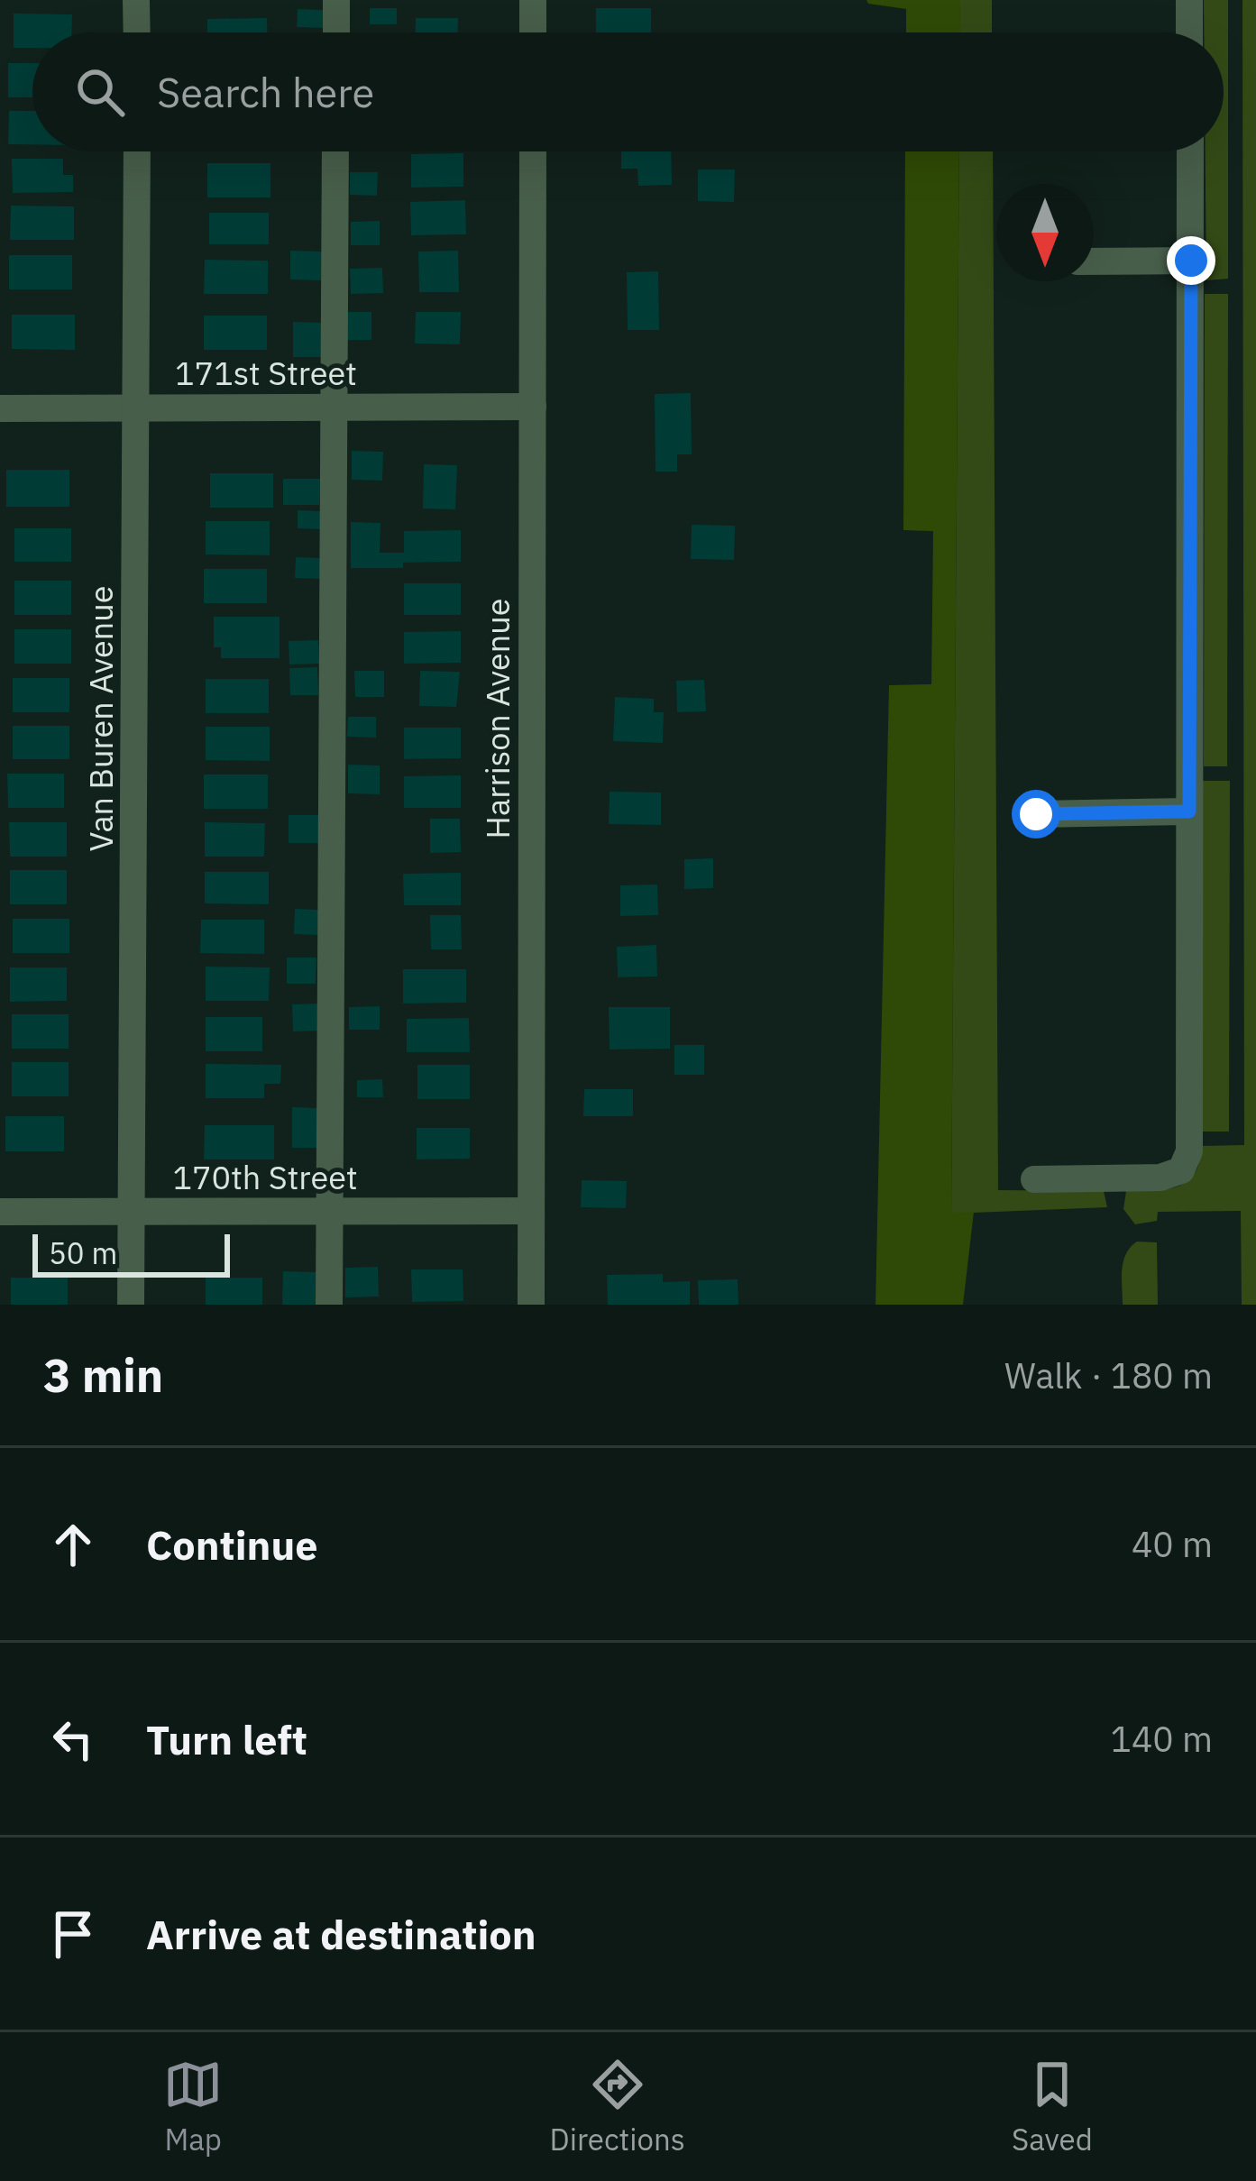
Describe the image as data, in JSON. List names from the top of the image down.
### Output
{
  "streets": {
    "street": [
      "171st Street",
      "Van Buren Avenue",
      "Harrison Avenue",
      "170th Street"
    ]
  },
  "crossings": [
    ["171st Street", "Van Buren Avenue"],
    ["171st Street", "Harrison Avenue"],
    ["Van Buren Avenue", "170th Street"],
    ["Harrison Avenue", "170th Street"]
  ],
  "scale_bar": "50 m",
  "north": "bottom",
  "page": {
    "search": "Search here",
    "scale": "50 m",
    "heading": ["3 min", "Walk · 180 m"],
    "list": [
      ["Continue", "40 m"],
      ["Turn left", "140 m"],
      "Arrive at destination"
    ],
    "nav": ["Map", "Directions", "Saved"]
  }
}
